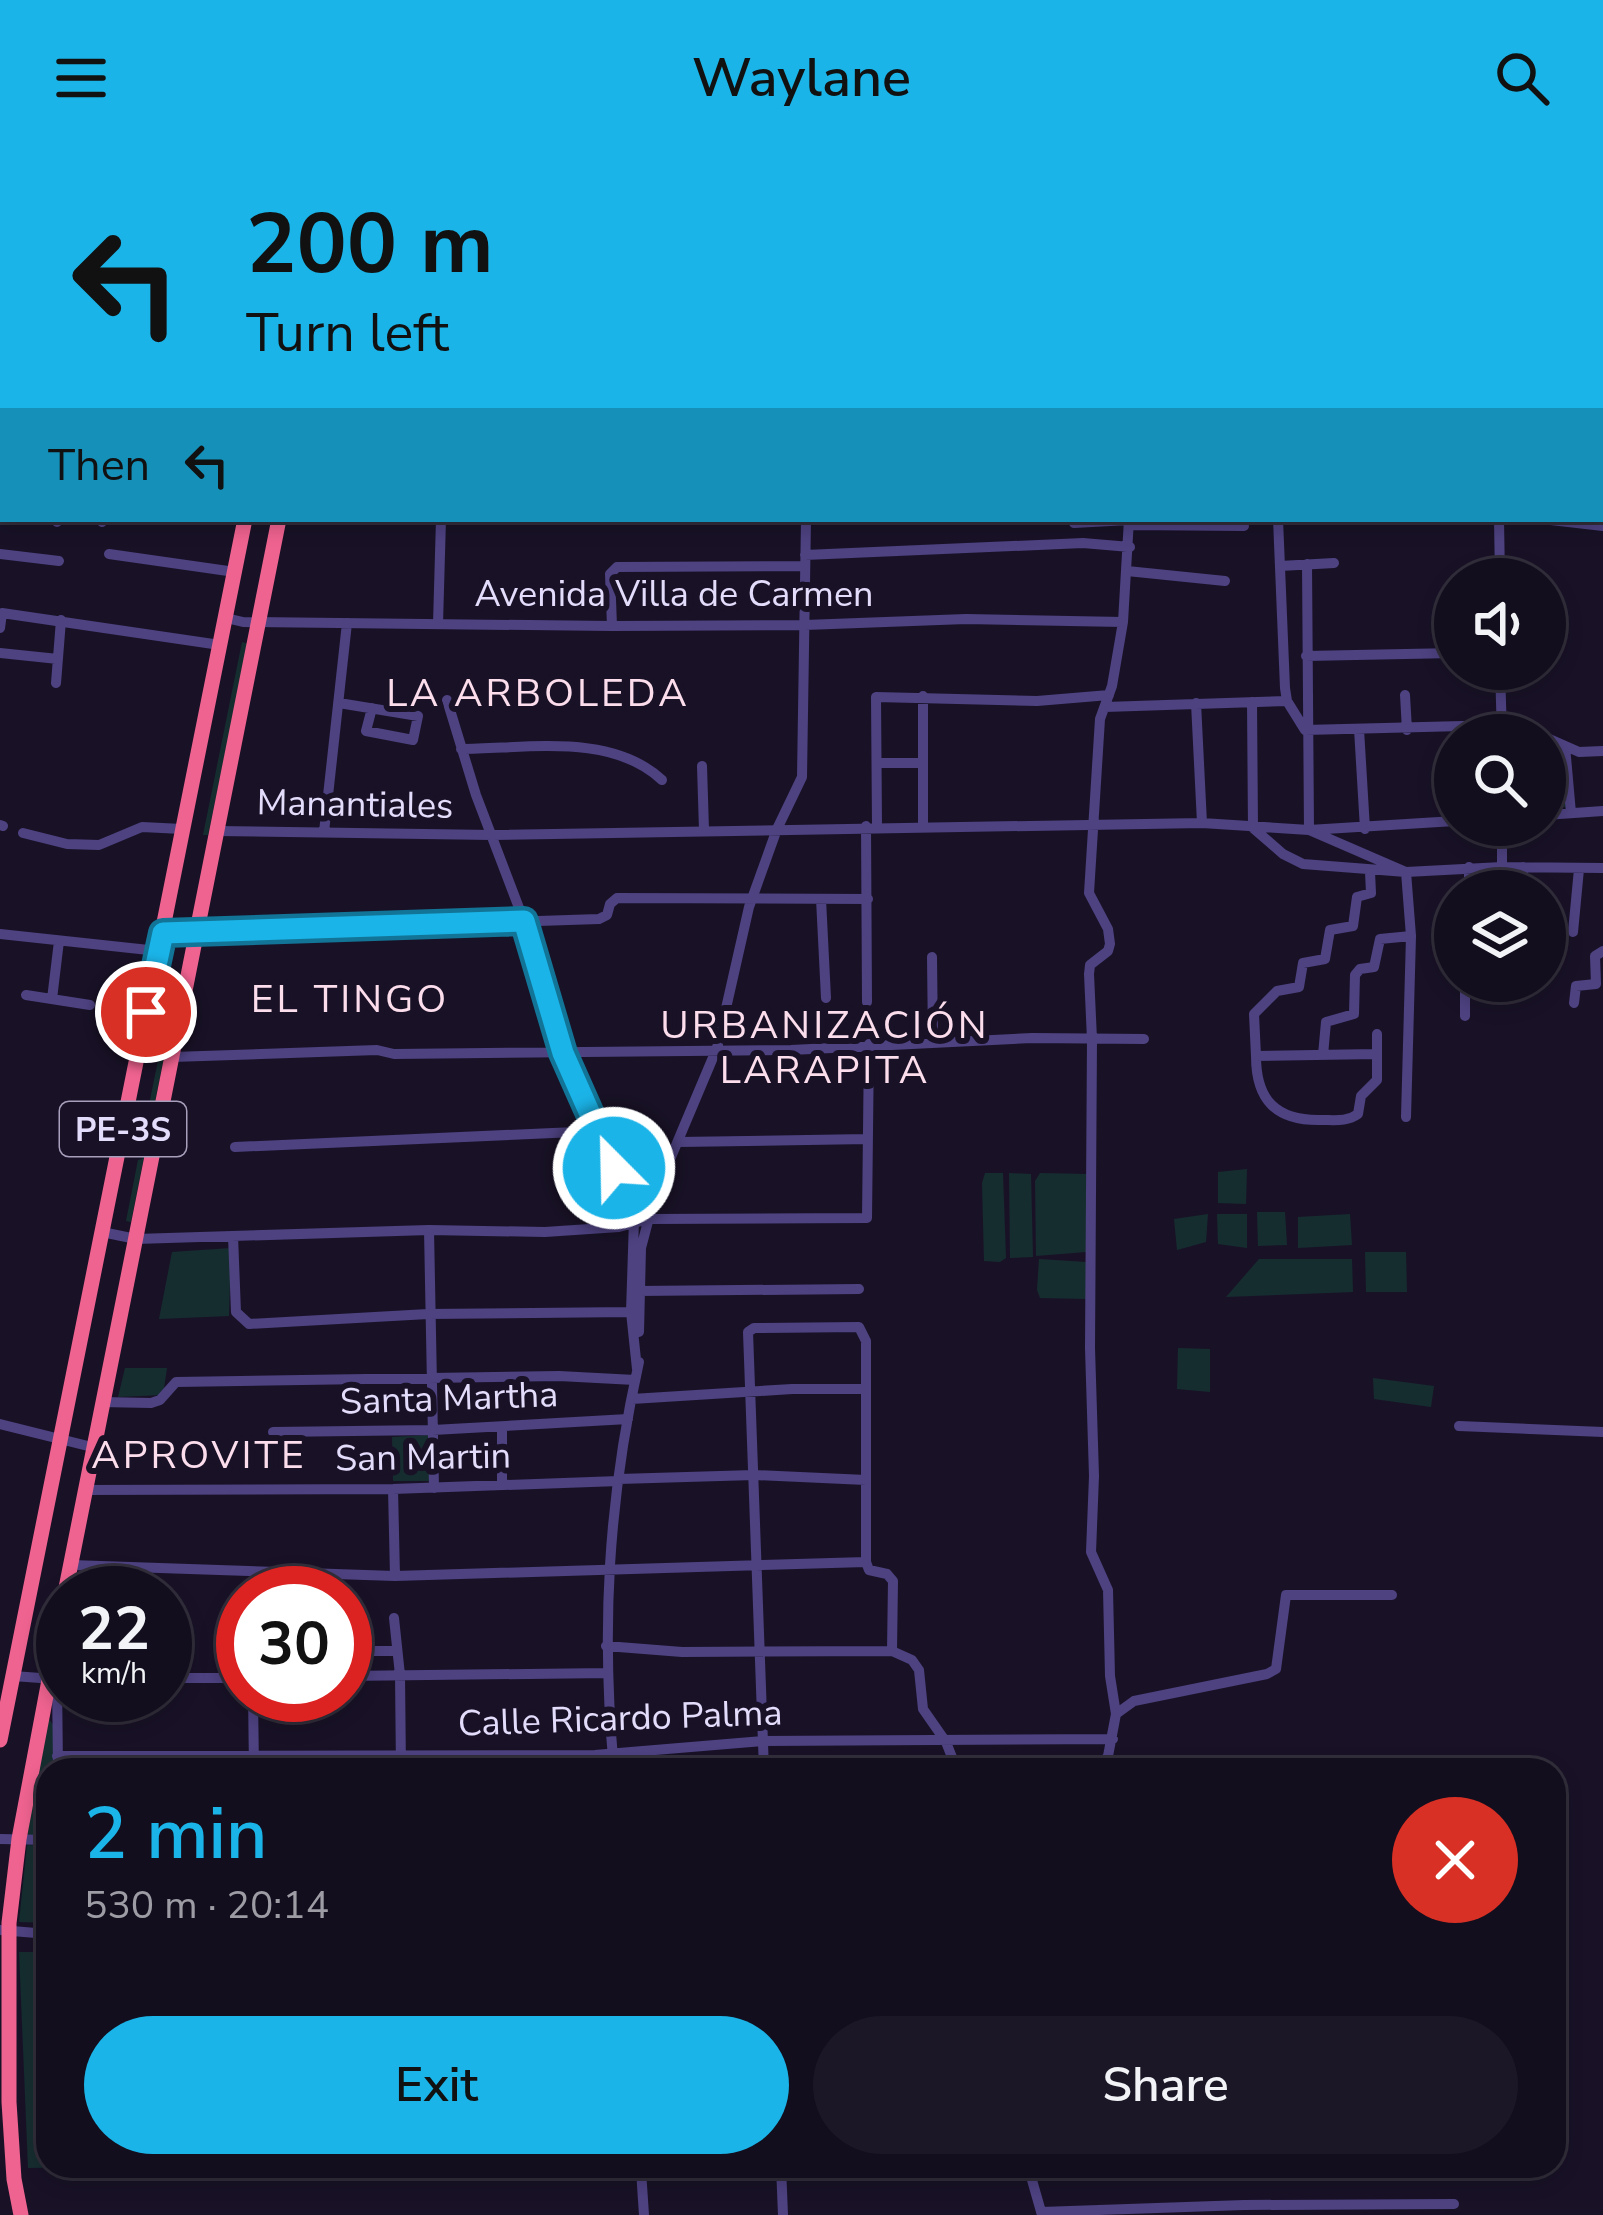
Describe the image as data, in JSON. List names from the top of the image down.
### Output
{
  "streets": {
    "highway": ["PE-3S"],
    "street": [
      "Avenida Villa de Carmen",
      "Manantiales",
      "Santa Martha",
      "San Martin",
      "Calle Ricardo Palma"
    ]
  },
  "crossings": [
    ["Avenida Villa de Carmen", "PE-3S"],
    ["Manantiales", "PE-3S"],
    ["PE-3S", "San Martin"]
  ],
  "districts": [
    "LA ARBOLEDA",
    "EL TINGO",
    "URBANIZACIÓN LARAPITA",
    "APROVITE"
  ],
  "page": {
    "header": "Waylane",
    "turn": ["200 m", "Turn left"],
    "then": "Then",
    "speed": "22 km/h",
    "limit": "30",
    "heading": ["2 min", "530 m · 20:14"],
    "buttons": ["Exit", "Share"]
  }
}
